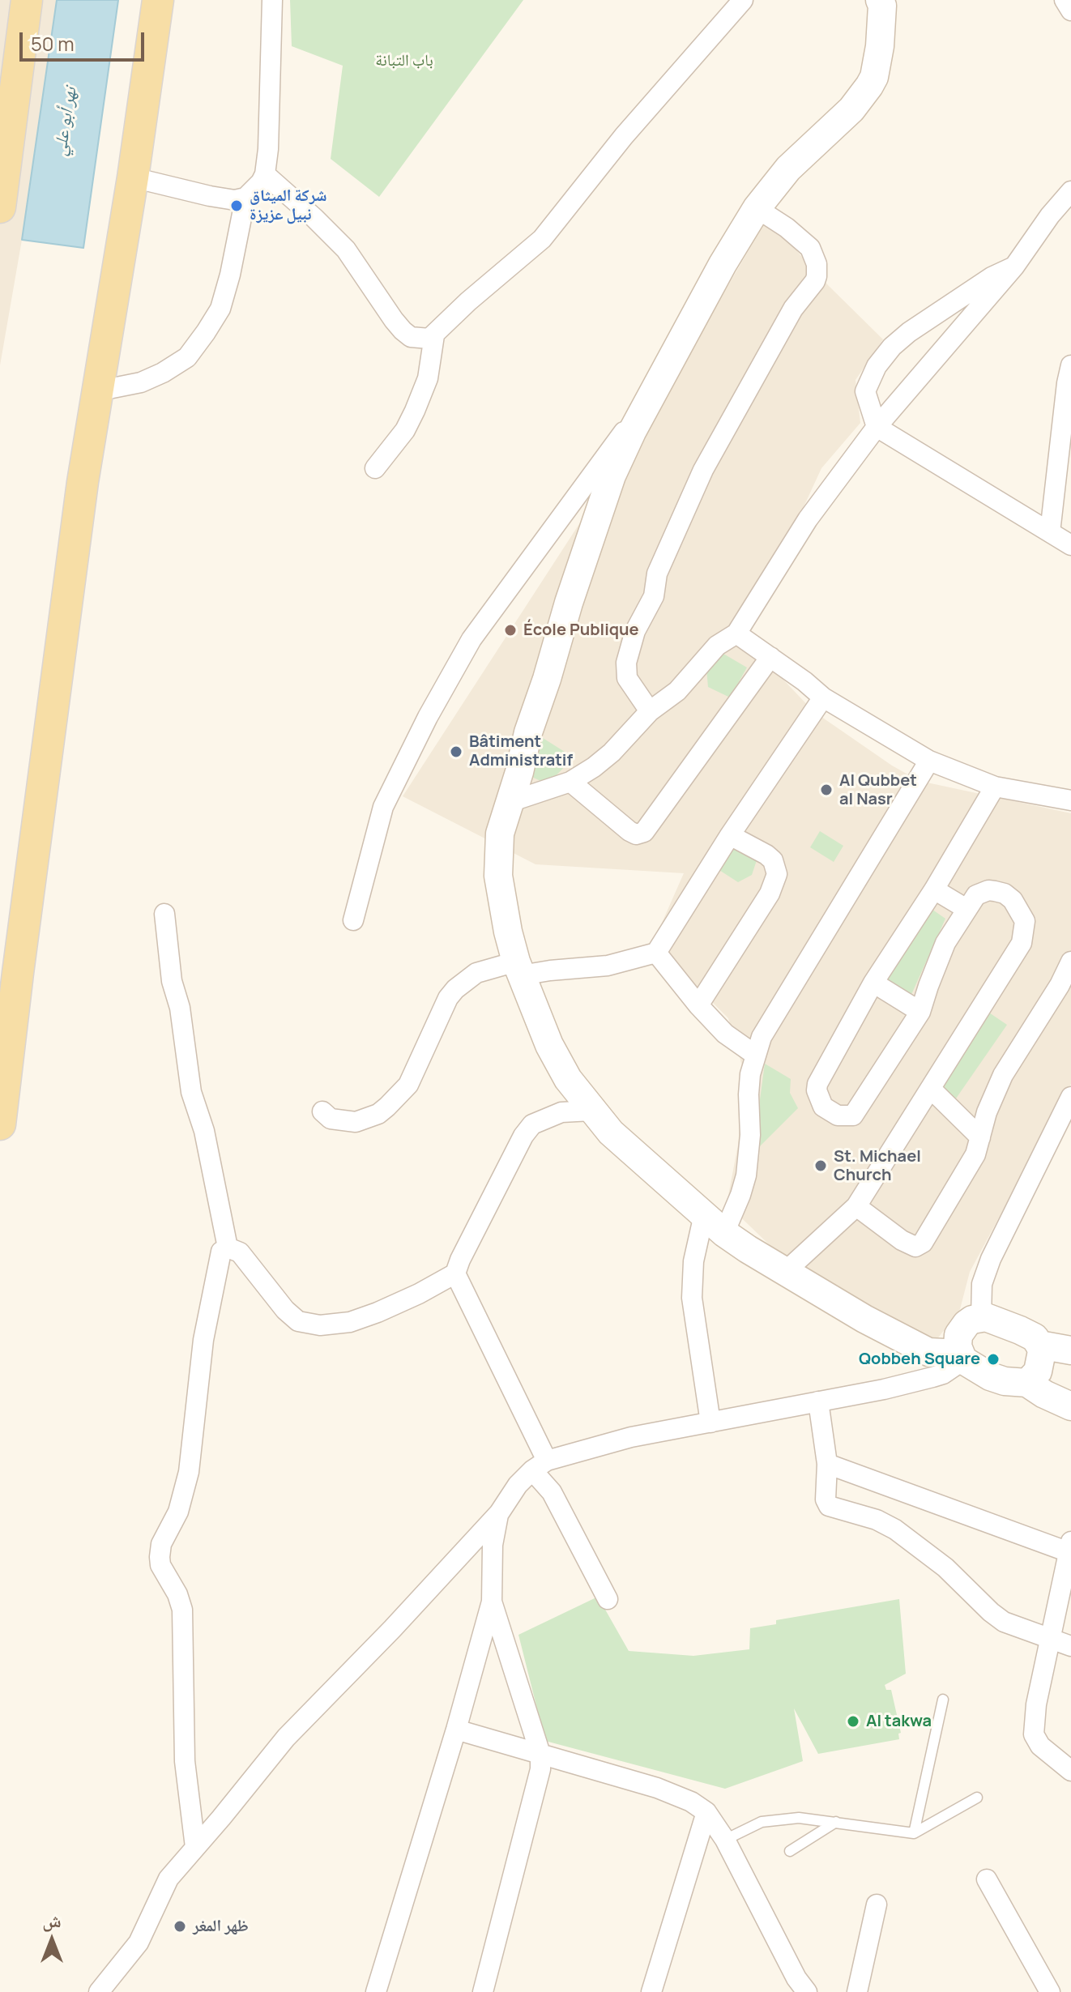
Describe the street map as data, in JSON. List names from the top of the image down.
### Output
{
  "water": ["نهر أبو علي"],
  "parks": ["باب التبانة"],
  "places": [
    "شركة الميثاق نبيل عزيزة",
    "École Publique",
    "Bâtiment Administratif",
    "Al Qubbet al Nasr",
    "St. Michael Church",
    "Qobbeh Square",
    "Al takwa",
    "ظهر المغر"
  ],
  "scale_bar": "50 m",
  "north": "top"
}
